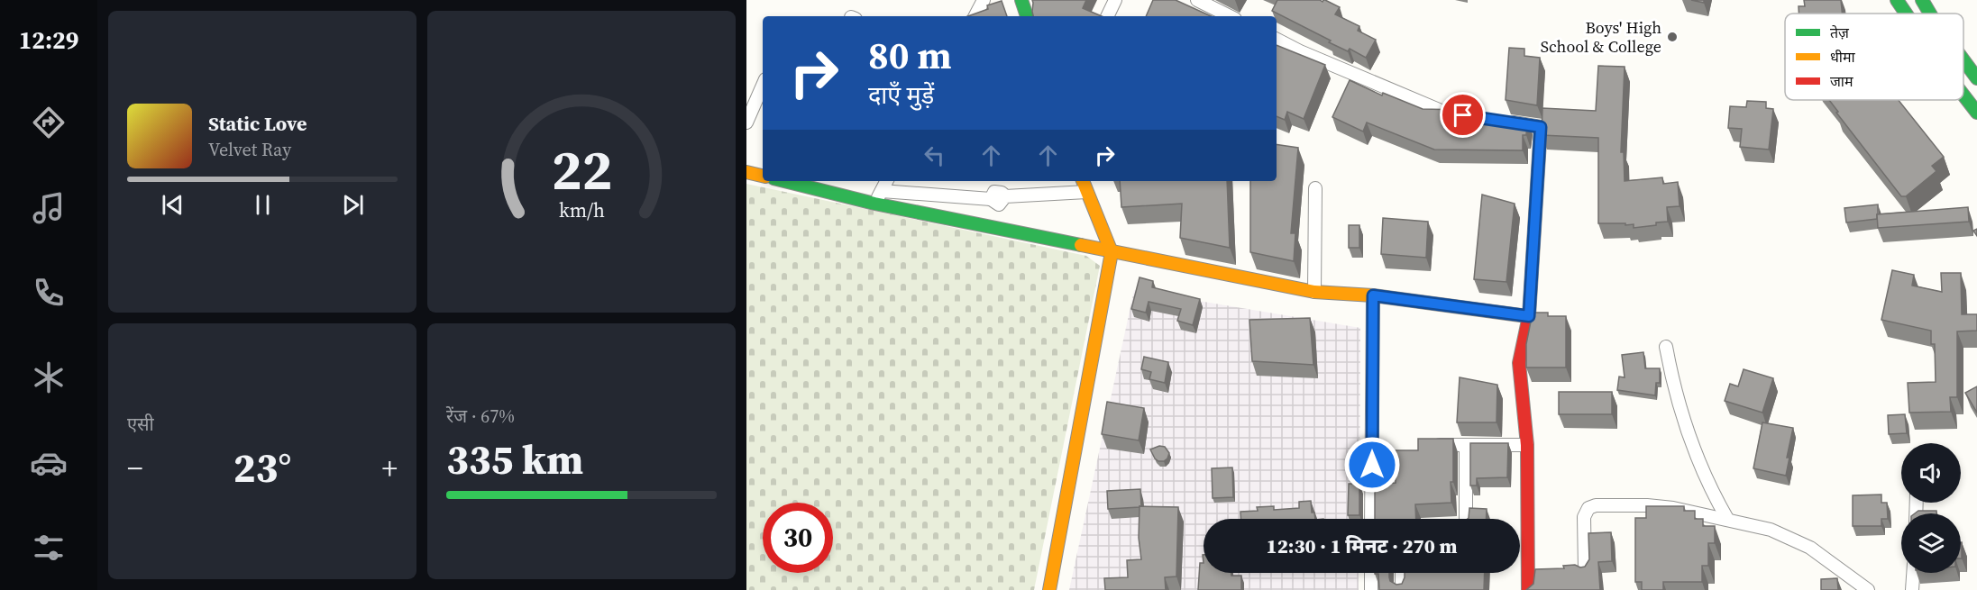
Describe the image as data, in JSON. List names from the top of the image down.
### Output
{
  "places": ["Boys' High School & College"],
  "legend": ["तेज़", "धीमा", "जाम"],
  "page": {
    "tabs": "12:29",
    "turn": ["80 m", "दाएँ मुड़ें"],
    "song": ["Static Love", "Velvet Ray"],
    "tile": [
      "एसी",
      ["रेंज · 67%", "335 km"]
    ],
    "heat": ["−", "23°", "+"],
    "limit": "30",
    "trip": "12:30 · 1 मिनट · 270 m",
    "gauge": ["22", "km/h"]
  }
}
